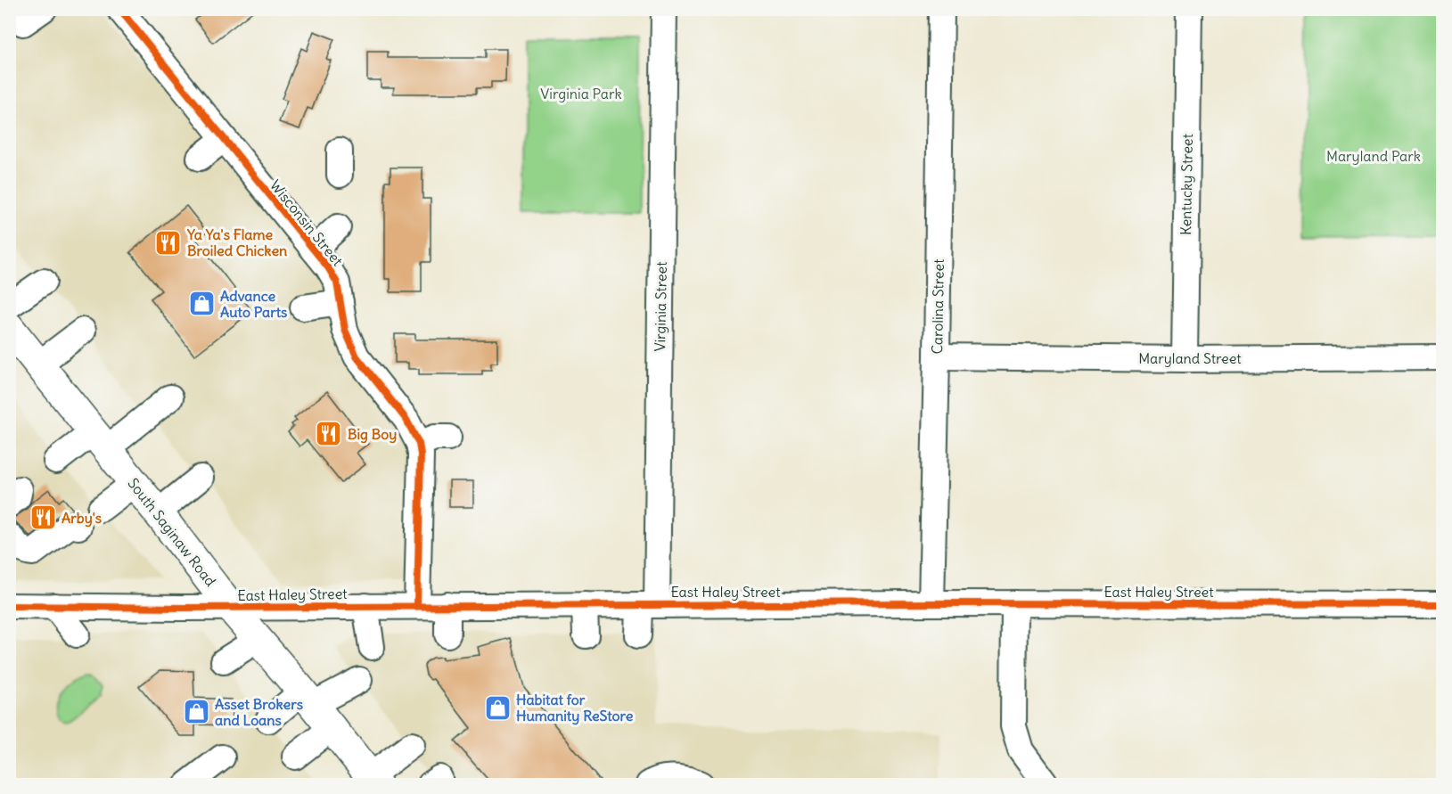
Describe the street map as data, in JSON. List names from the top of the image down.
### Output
{
  "streets": {
    "main road": ["South Saginaw Road"],
    "street": [
      "Kentucky Street",
      "Wisconsin Street",
      "Virginia Street",
      "Carolina Street",
      "Maryland Street",
      "East Haley Street"
    ]
  },
  "crossings": [
    ["Kentucky Street", "Maryland Street"],
    ["Wisconsin Street", "East Haley Street"],
    ["Virginia Street", "East Haley Street"],
    ["Carolina Street", "Maryland Street"],
    ["Carolina Street", "East Haley Street"],
    ["South Saginaw Road", "East Haley Street"]
  ],
  "parks": ["Virginia Park", "Maryland Park"],
  "places": {
    "restaurant": ["Ya Ya's Flame Broiled Chicken", "Big Boy", "Arby's"],
    "shop": ["Advance Auto Parts", "Habitat for Humanity ReStore", "Asset Brokers and Loans"]
  }
}
